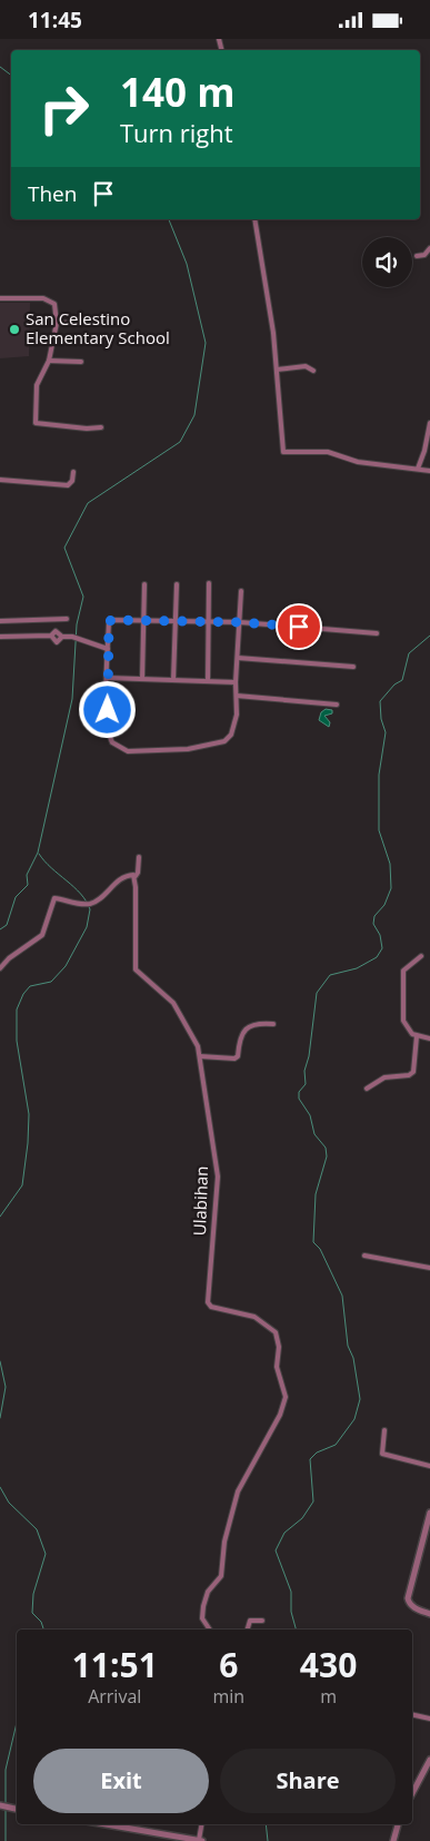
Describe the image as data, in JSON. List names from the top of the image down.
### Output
{
  "streets": {
    "street": ["Ulabihan"]
  },
  "places": ["San Celestino Elementary School"],
  "page": {
    "status": "11:45",
    "turn": ["140 m", "Turn right"],
    "then": "Then",
    "eta": [
      "11:51",
      "Arrival",
      "6",
      "min",
      "430",
      "m"
    ],
    "buttons": ["Exit", "Share"]
  }
}
